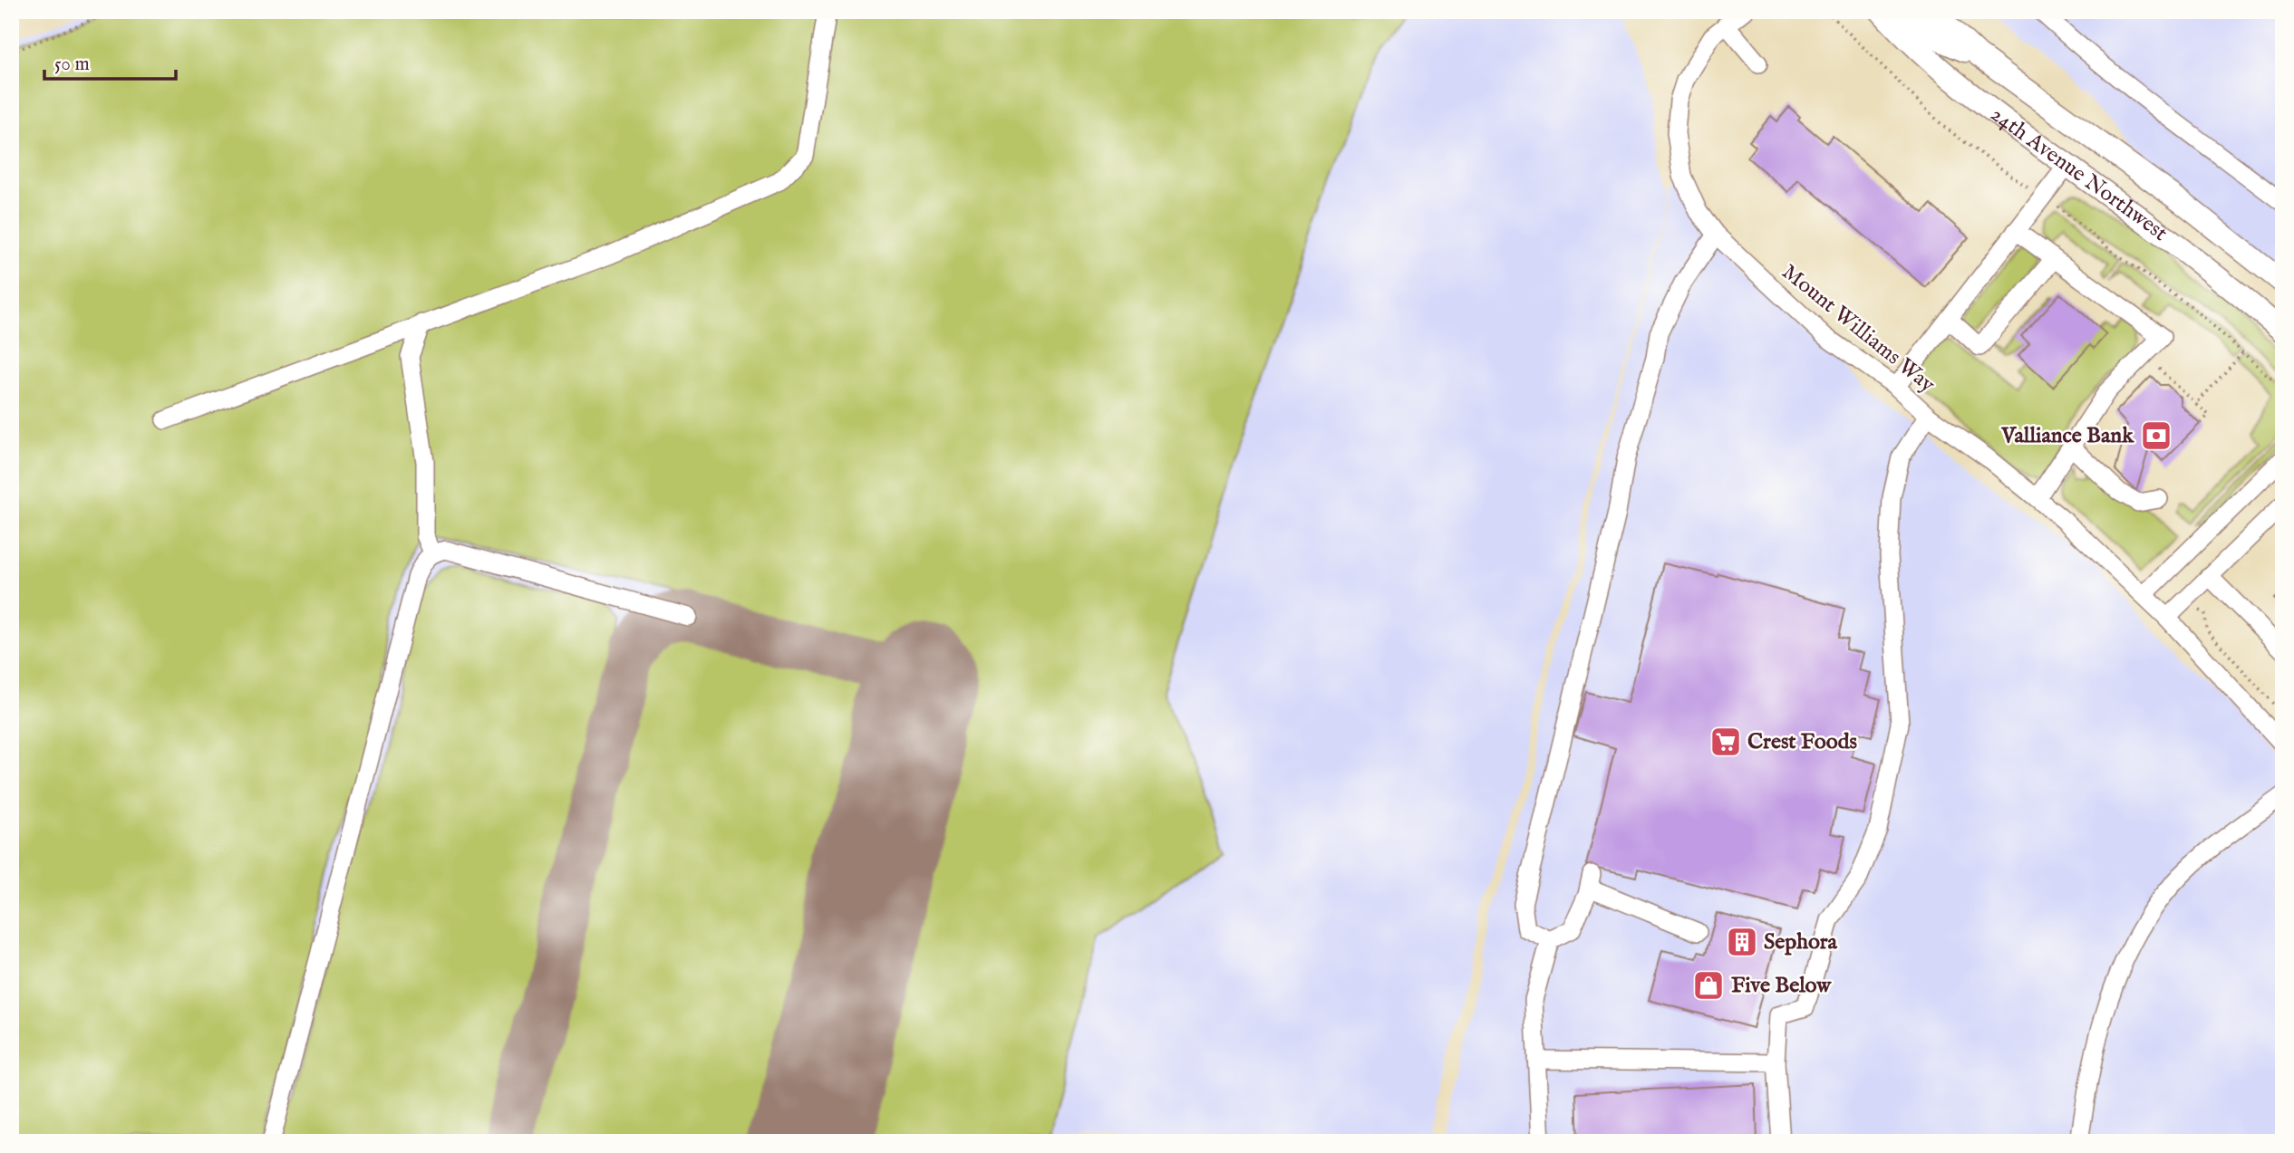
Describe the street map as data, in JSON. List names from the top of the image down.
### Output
{
  "streets": {
    "main road": ["24th Avenue Northwest"],
    "street": ["Mount Williams Way"]
  },
  "places": {
    "bank": ["Valliance Bank"],
    "supermarket": ["Crest Foods"],
    "building": ["Sephora"],
    "shop": ["Five Below"]
  },
  "scale_bar": "50 m"
}
